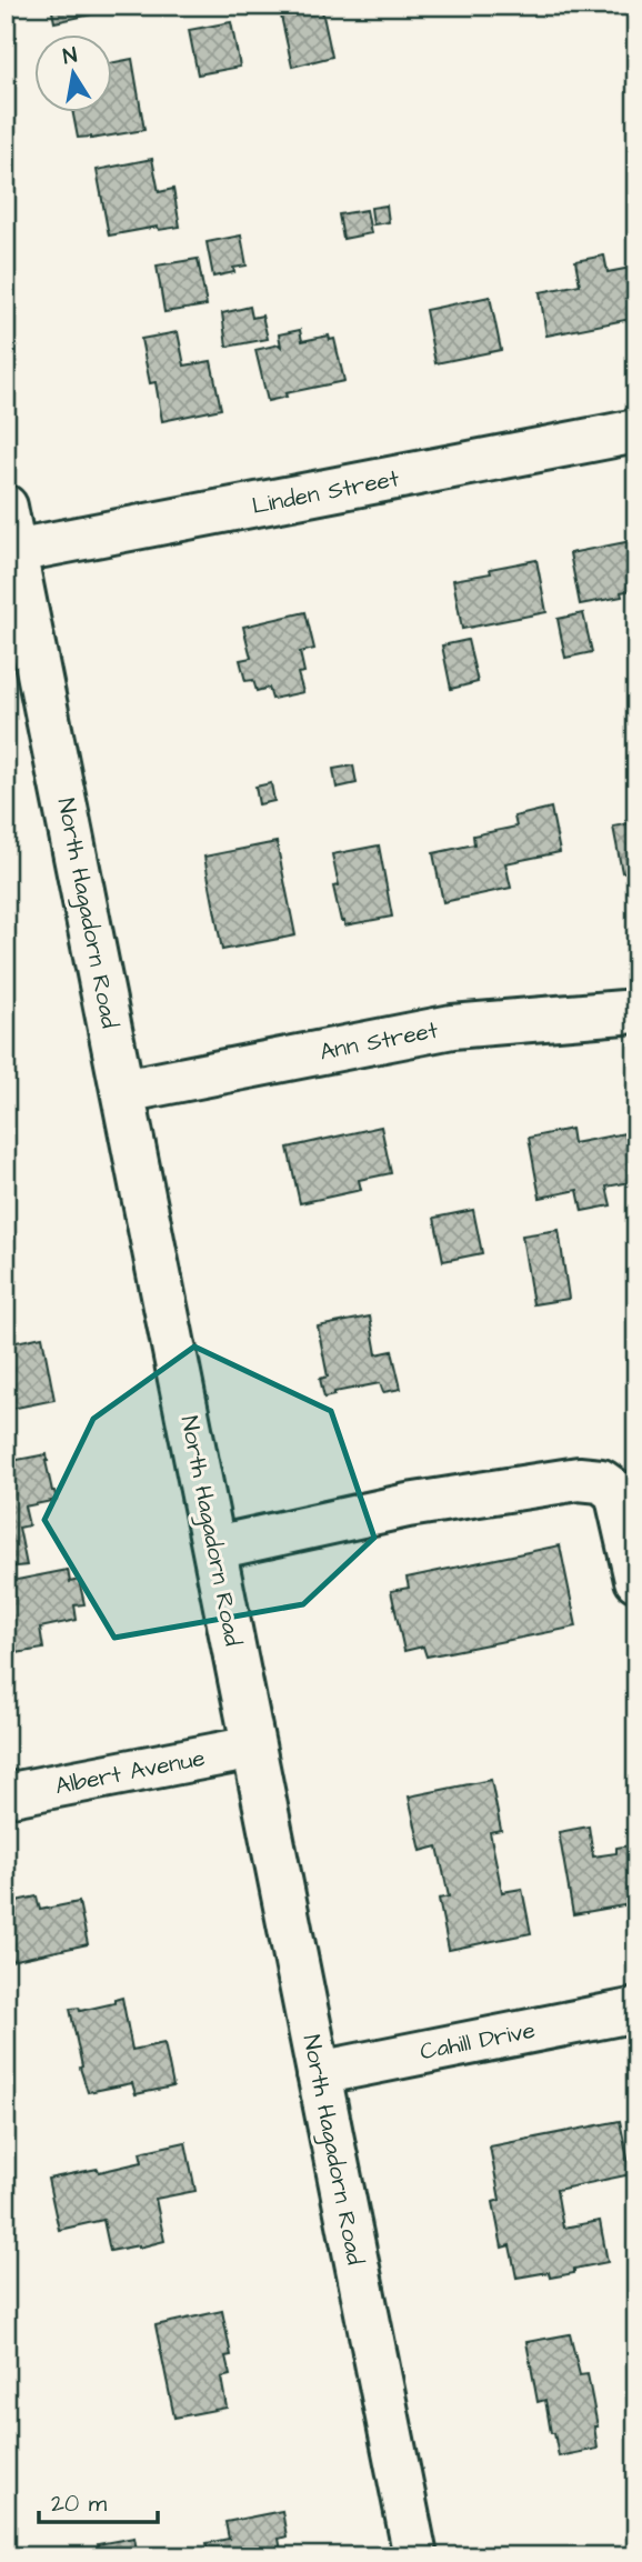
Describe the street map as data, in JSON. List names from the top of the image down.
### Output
{
  "streets": {
    "street": [
      "Linden Street",
      "North Hagadorn Road",
      "Ann Street",
      "Albert Avenue",
      "Cahill Drive"
    ]
  },
  "crossings": [
    ["Linden Street", "North Hagadorn Road"],
    ["North Hagadorn Road", "Ann Street"],
    ["North Hagadorn Road", "Albert Avenue"],
    ["North Hagadorn Road", "Cahill Drive"]
  ],
  "scale_bar": "20 m",
  "north": "top"
}
